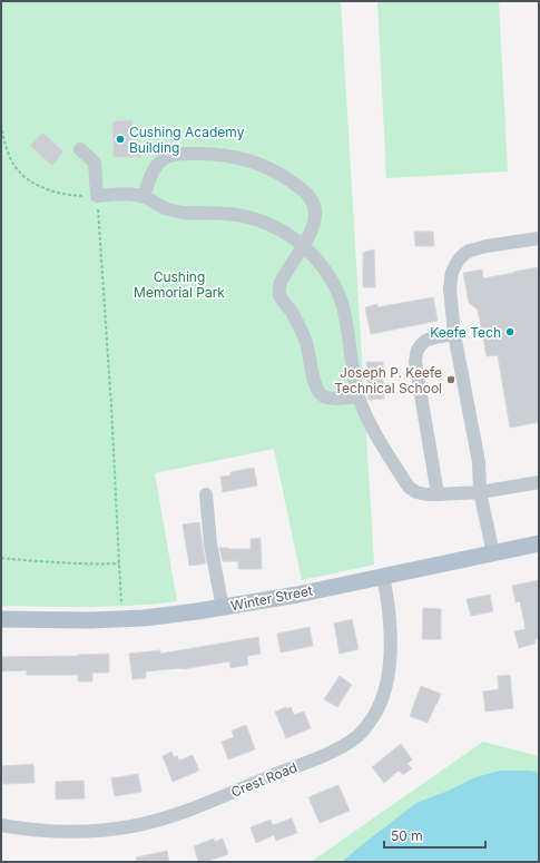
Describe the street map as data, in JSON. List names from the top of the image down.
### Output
{
  "streets": {
    "main road": ["Winter Street"],
    "street": ["Crest Road"]
  },
  "crossings": [
    ["Winter Street", "Crest Road"]
  ],
  "parks": ["Cushing Memorial Park"],
  "places": ["Cushing Academy Building", "Keefe Tech", "Joseph P. Keefe Technical School"],
  "scale_bar": "50 m"
}
